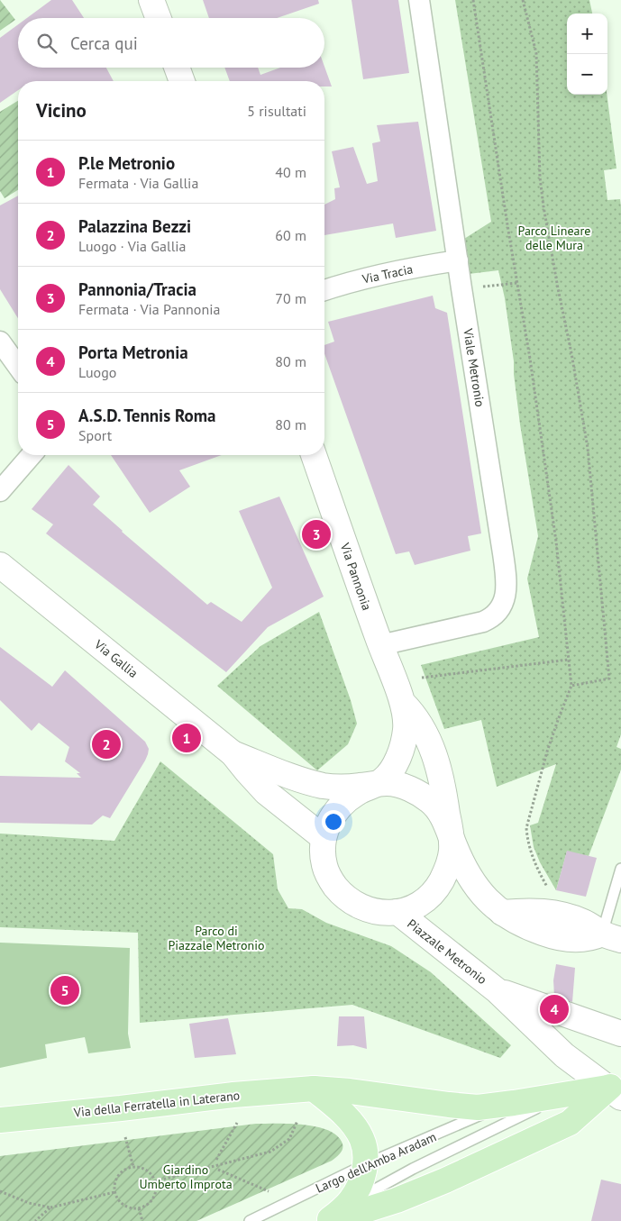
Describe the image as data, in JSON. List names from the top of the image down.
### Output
{
  "streets": {
    "main road": [
      "Via Pannonia",
      "Via Gallia",
      "Piazzale Metronio",
      "Via della Ferratella in Laterano",
      "Largo dell'Amba Aradam"
    ],
    "street": ["Via Tracia", "Viale Metronio"]
  },
  "crossings": [
    ["Via Tracia", "Viale Metronio"],
    ["Viale Metronio", "Via Pannonia"],
    ["Via Pannonia", "Piazzale Metronio"],
    ["Via Gallia", "Piazzale Metronio"],
    ["Piazzale Metronio", "Largo dell'Amba Aradam"],
    ["Via della Ferratella in Laterano", "Largo dell'Amba Aradam"]
  ],
  "parks": ["Parco Lineare delle Mura", "Parco di Piazzale Metronio", "Giardino Umberto Improta"],
  "page": {
    "map_buttons": ["+", "−"],
    "search": "Cerca qui",
    "heading": ["Vicino", "5 risultati"],
    "list": [
      {
        "mark": "1",
        "name": "P.le Metronio",
        "note": "Fermata · Via Gallia",
        "value": "40 m"
      },
      {
        "mark": "2",
        "name": "Palazzina Bezzi",
        "note": "Luogo · Via Gallia",
        "value": "60 m"
      },
      {
        "mark": "3",
        "name": "Pannonia/Tracia",
        "note": "Fermata · Via Pannonia",
        "value": "70 m"
      },
      {
        "mark": "4",
        "name": "Porta Metronia",
        "note": "Luogo",
        "value": "80 m"
      },
      {
        "mark": "5",
        "name": "A.S.D. Tennis Roma",
        "note": "Sport",
        "value": "80 m"
      }
    ],
    "pins": [
      "3",
      "1",
      "2",
      "5",
      "4"
    ]
  }
}
